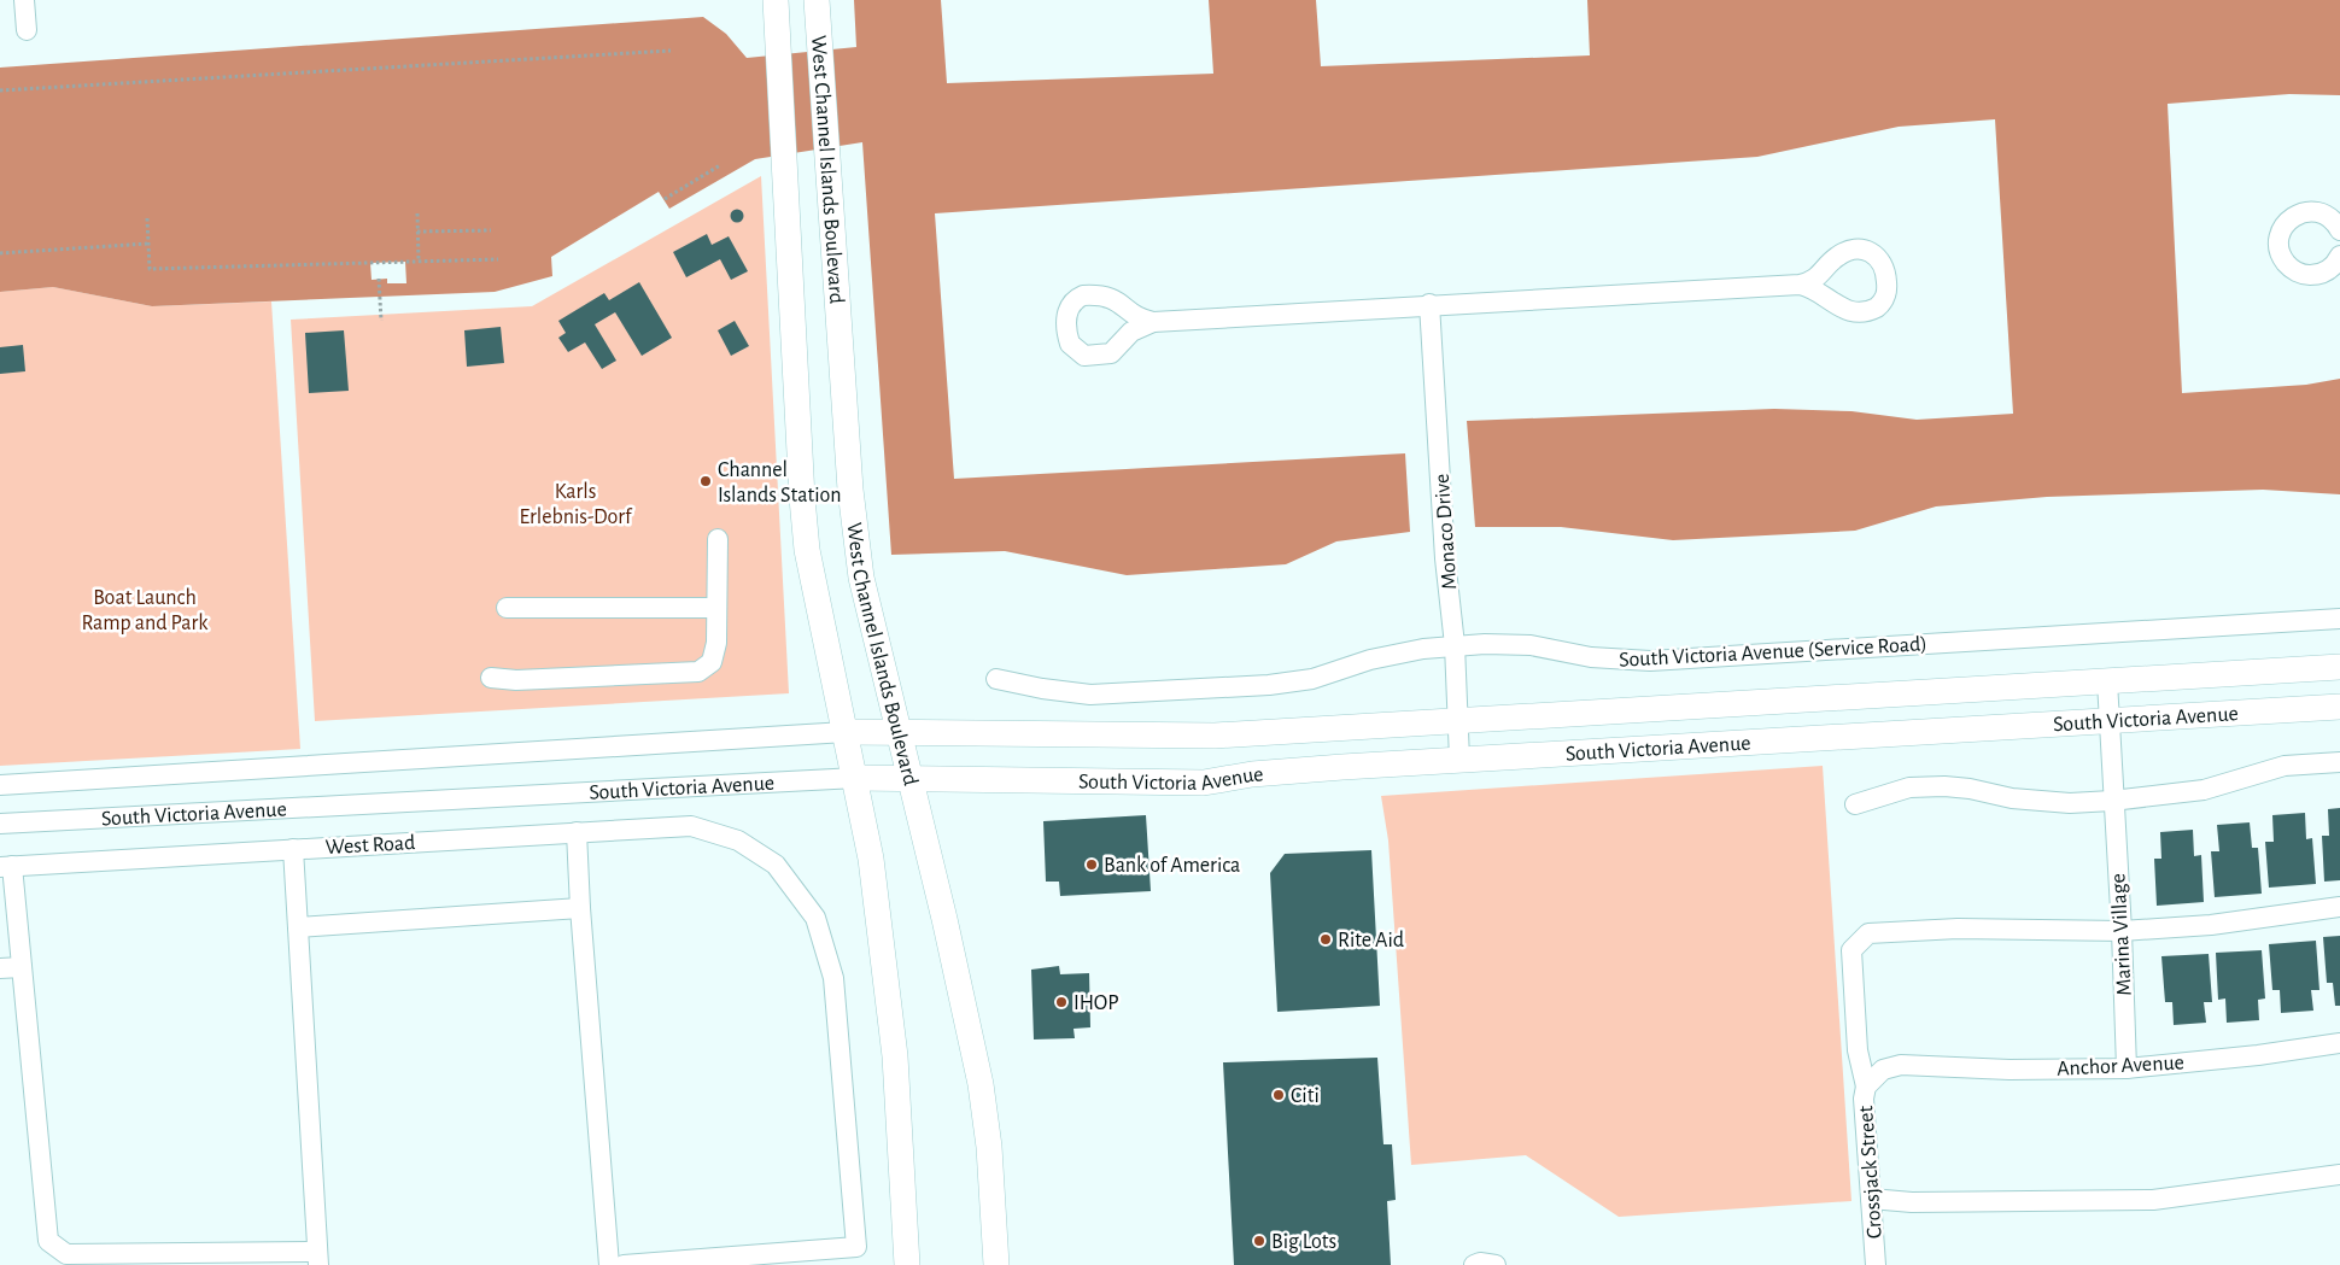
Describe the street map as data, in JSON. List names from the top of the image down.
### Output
{
  "streets": {
    "main road": ["West Channel Islands Boulevard", "South Victoria Avenue"],
    "street": [
      "Monaco Drive",
      "South Victoria Avenue (Service Road)",
      "West Road",
      "Marina Village",
      "Anchor Avenue",
      "Crossjack Street"
    ]
  },
  "crossings": [
    ["West Channel Islands Boulevard", "South Victoria Avenue"],
    ["Monaco Drive", "South Victoria Avenue (Service Road)"],
    ["Monaco Drive", "South Victoria Avenue"],
    ["South Victoria Avenue", "Marina Village"],
    ["Marina Village", "Anchor Avenue"],
    ["Anchor Avenue", "Crossjack Street"]
  ],
  "parks": ["Karls Erlebnis-Dorf", "Boat Launch Ramp and Park"],
  "places": [
    "Channel Islands Station",
    "Bank of America",
    "Rite Aid",
    "IHOP",
    "Citi",
    "Big Lots"
  ]
}
